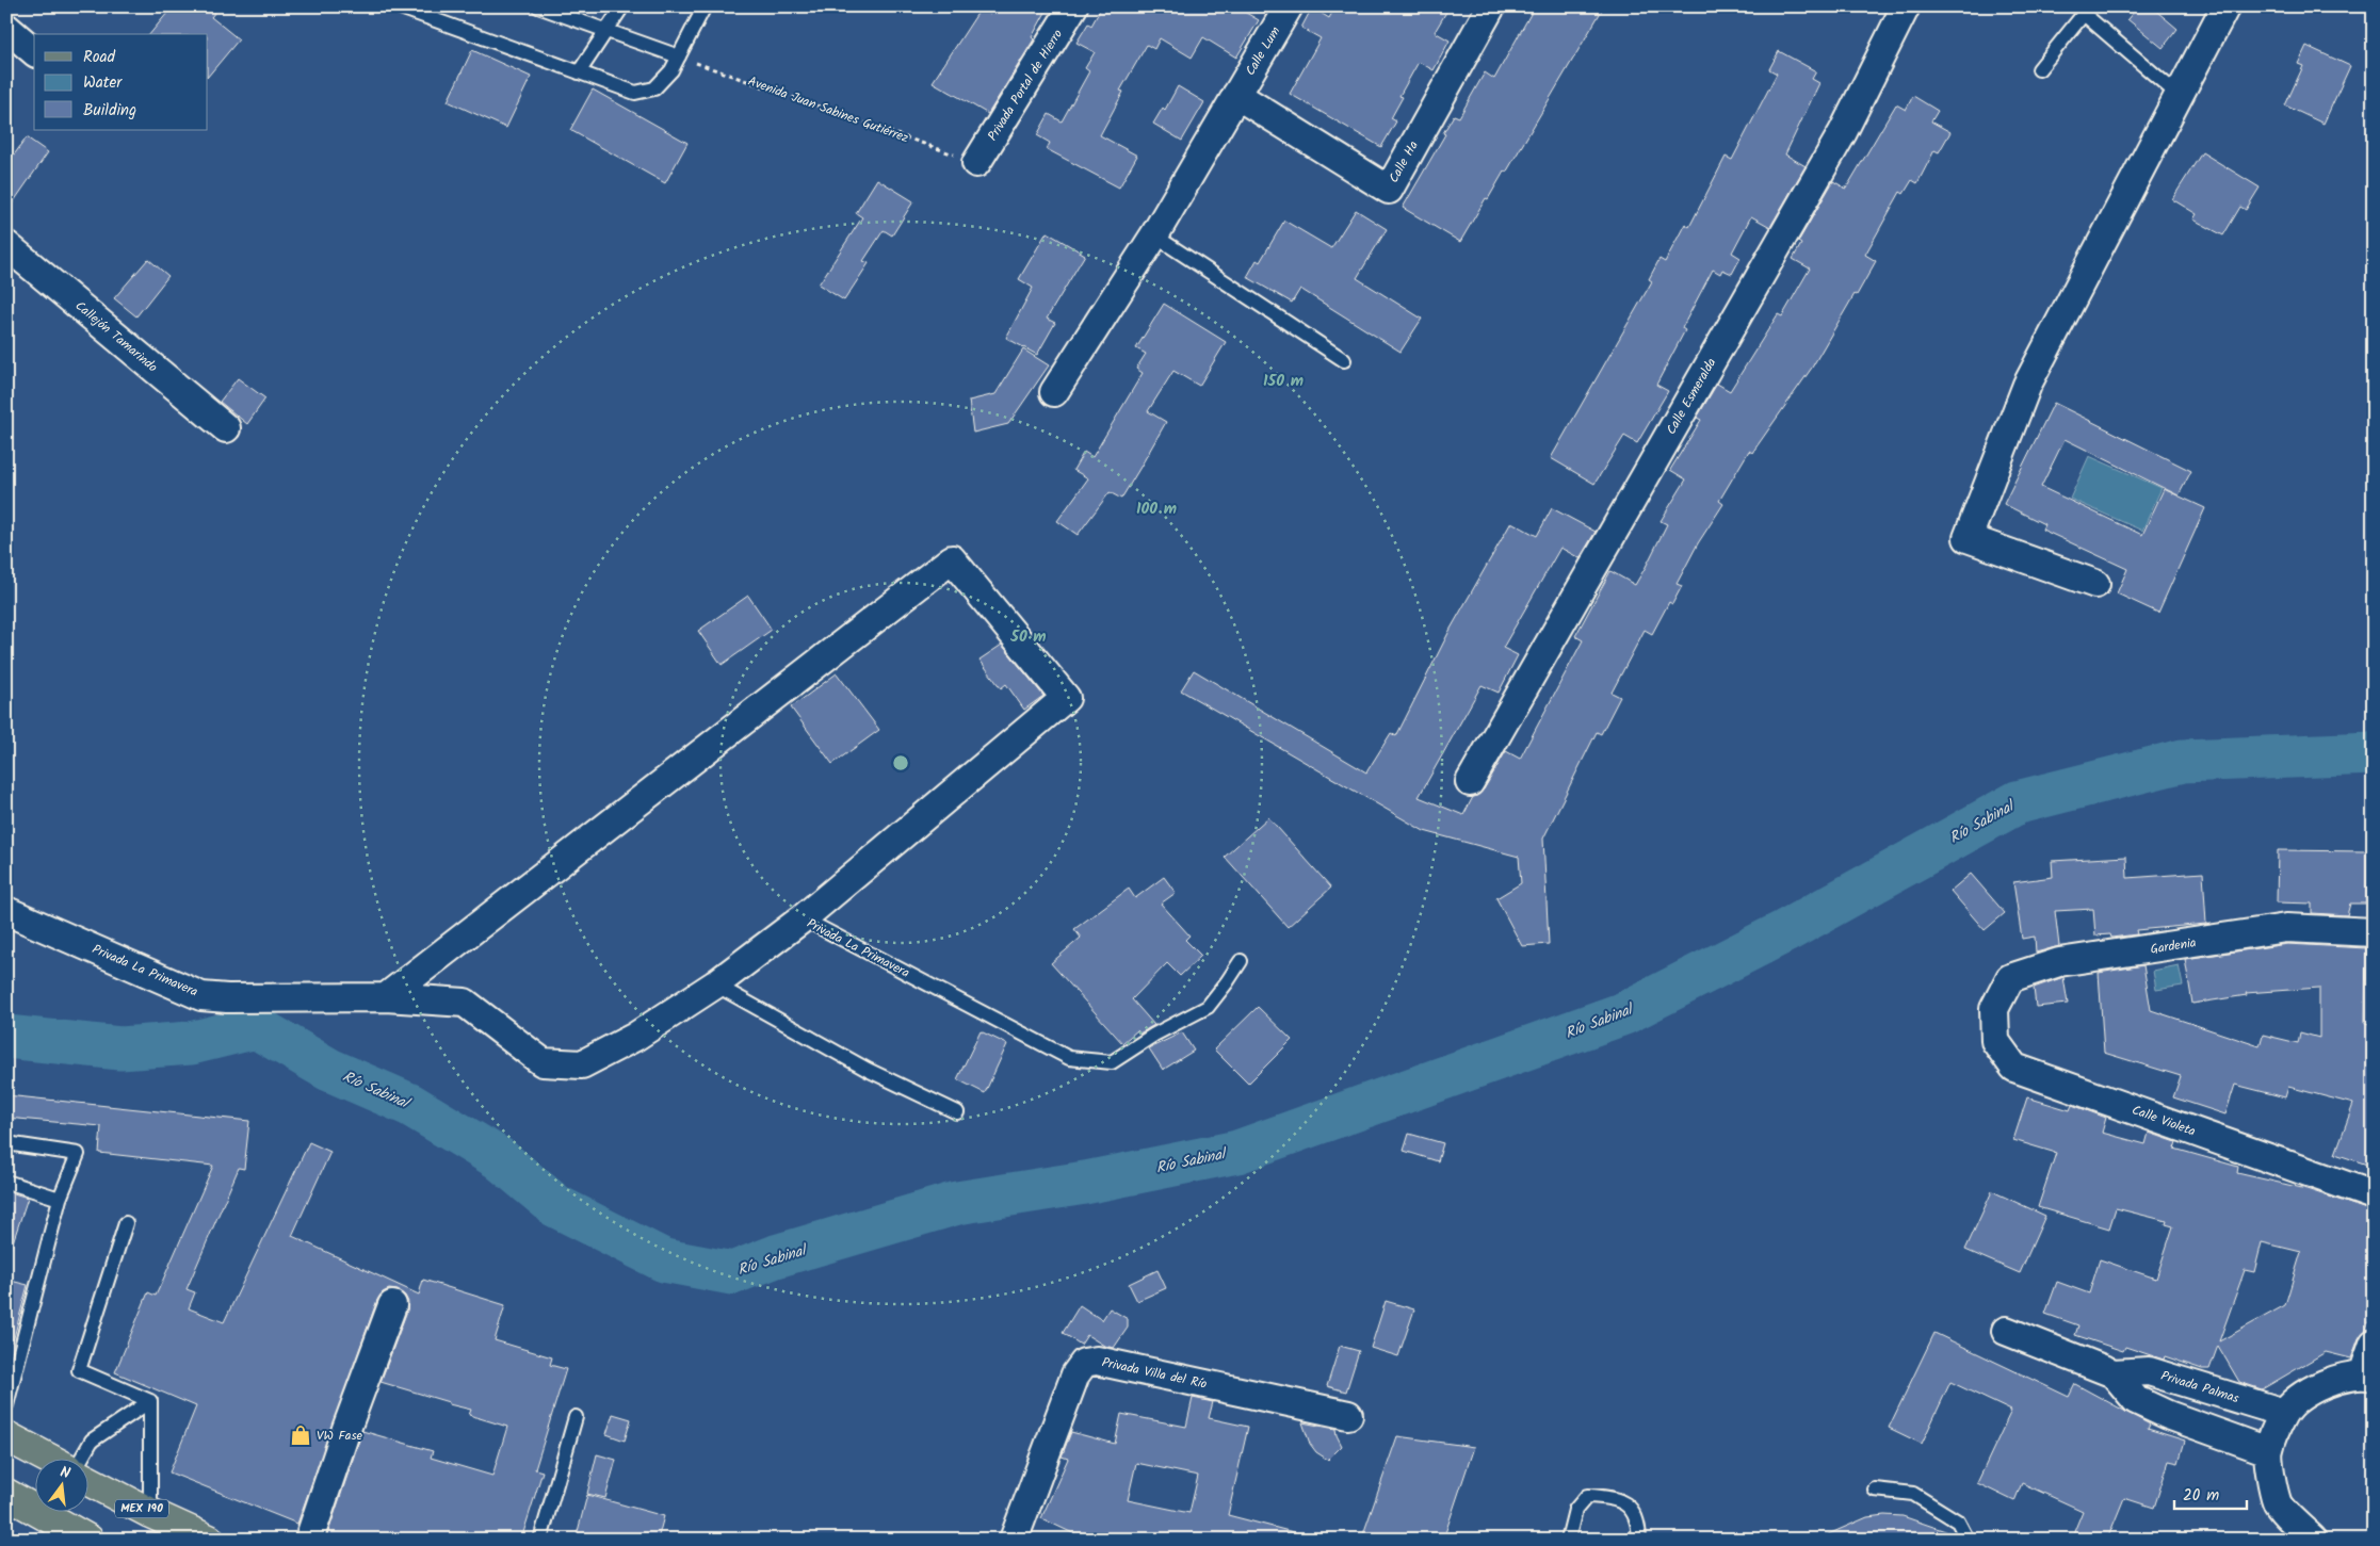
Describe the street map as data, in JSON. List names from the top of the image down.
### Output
{
  "streets": {
    "main road": ["MEX 190"],
    "street": [
      "Calle Lum",
      "Privada Portal de Hierro",
      "Calle Ha",
      "Callejón Tamarindo",
      "Calle Esmeralda",
      "Gardenia",
      "Privada La Primavera",
      "Calle Violeta",
      "Privada Villa del Río",
      "Privada Palmas"
    ],
    "path": ["Avenida Juan Sabines Gutiérrez"]
  },
  "crossings": [
    ["Calle Lum", "Calle Ha"],
    ["Privada Portal de Hierro", "Avenida Juan Sabines Gutiérrez"],
    ["Gardenia", "Calle Violeta"]
  ],
  "water": ["Río Sabinal"],
  "places": {
    "shop": ["VW Fase"]
  },
  "legend": ["Road", "Water", "Building"],
  "scale_bar": "20 m",
  "north": "top",
  "rings": ["150 m", "100 m", "50 m"]
}
